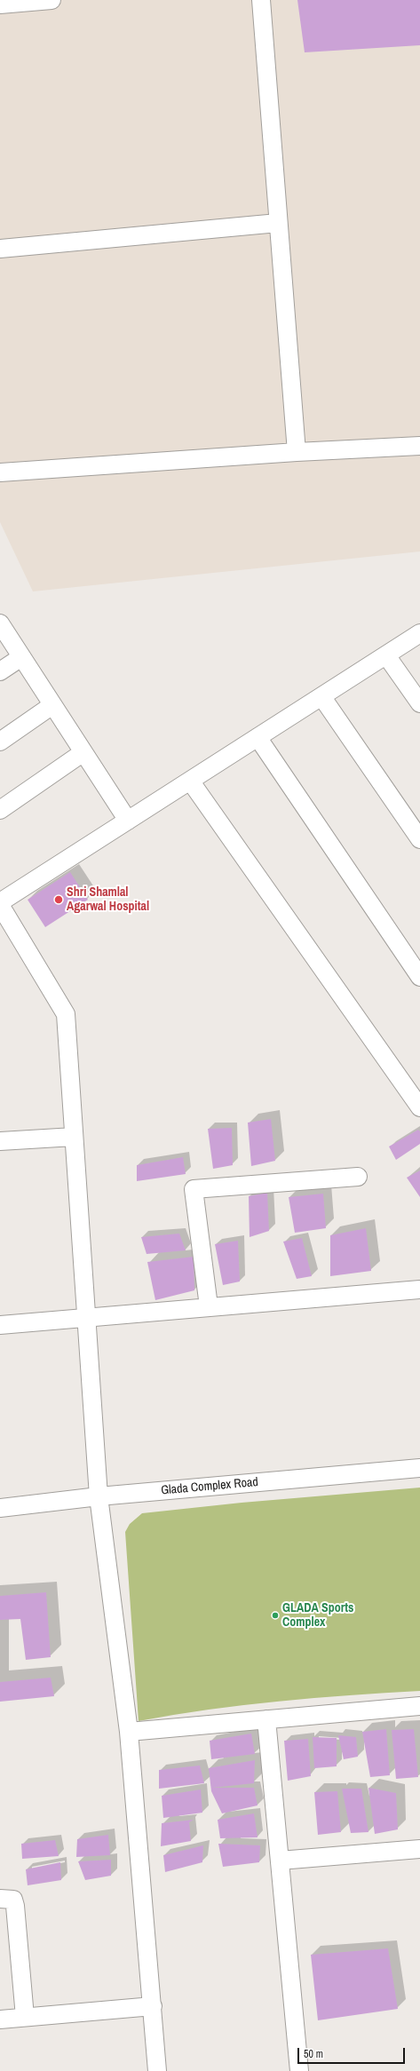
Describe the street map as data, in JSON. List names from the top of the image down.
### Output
{
  "streets": {
    "street": ["Glada Complex Road"]
  },
  "places": ["Shri Shamlal Agarwal Hospital", "GLADA Sports Complex"],
  "scale_bar": "50 m"
}
